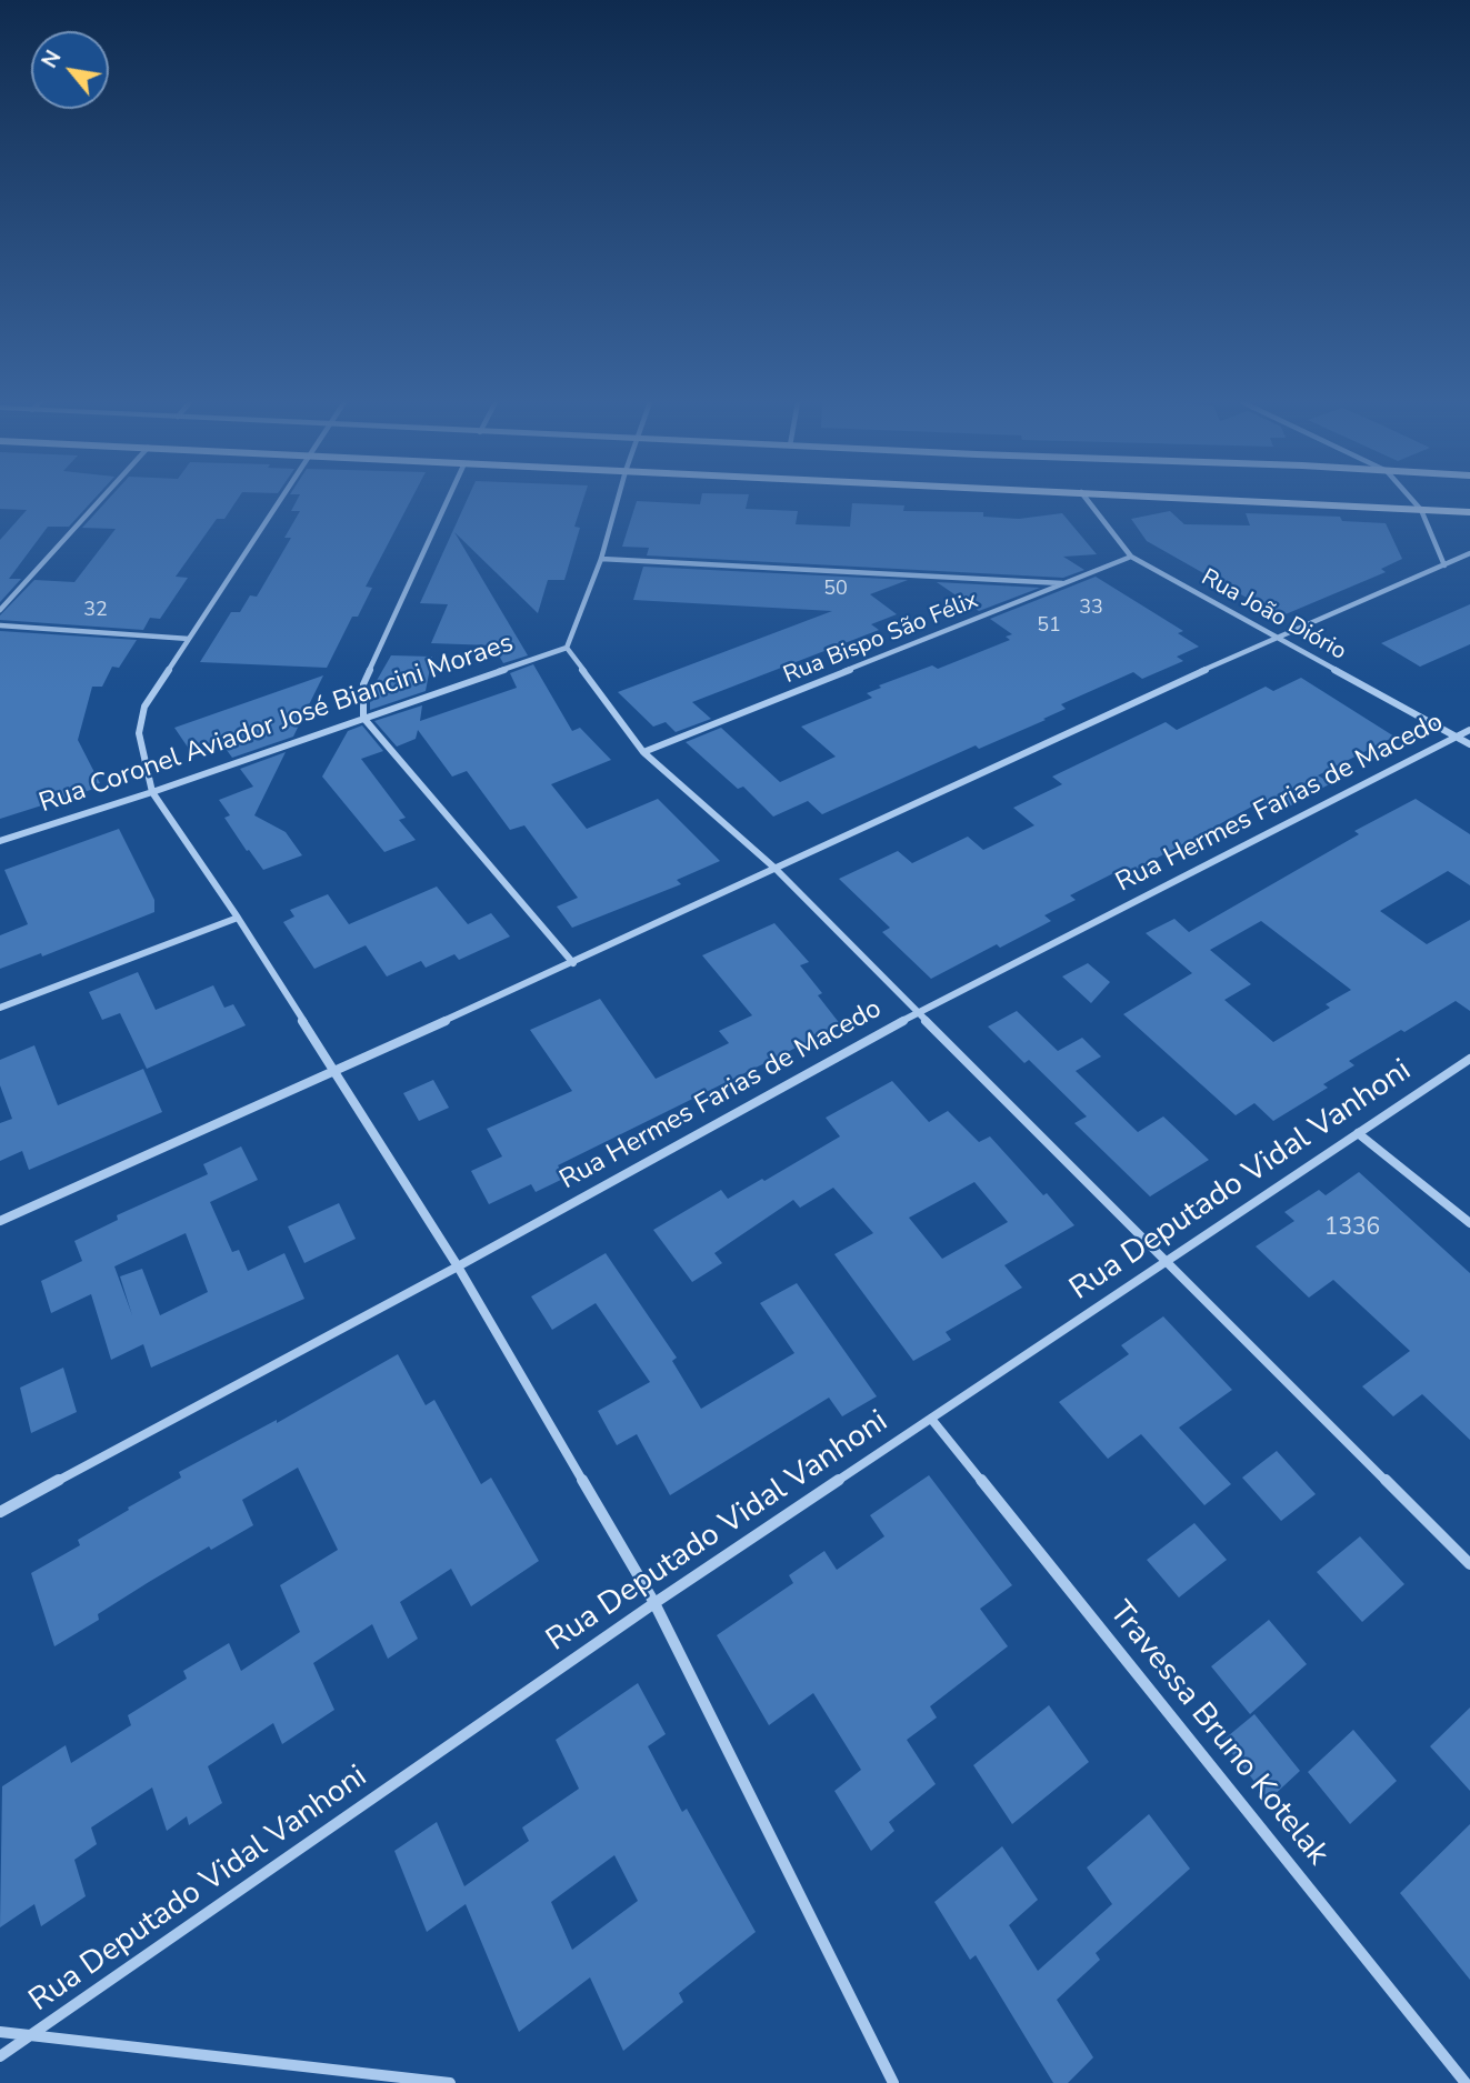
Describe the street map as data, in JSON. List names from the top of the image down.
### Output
{
  "streets": {
    "street": [
      "Rua João Diório",
      "Rua Bispo São Félix",
      "Rua Coronel Aviador José Biancini Moraes",
      "Rua Hermes Farias de Macedo",
      "Rua Deputado Vidal Vanhoni",
      "Travessa Bruno Kotelak"
    ]
  },
  "crossings": [
    ["Rua João Diório", "Rua Bispo São Félix"],
    ["Rua João Diório", "Rua Hermes Farias de Macedo"],
    ["Rua Deputado Vidal Vanhoni", "Travessa Bruno Kotelak"]
  ],
  "house_numbers": [
    "50",
    "33",
    "32",
    "51",
    "1336"
  ],
  "north": "top left"
}
